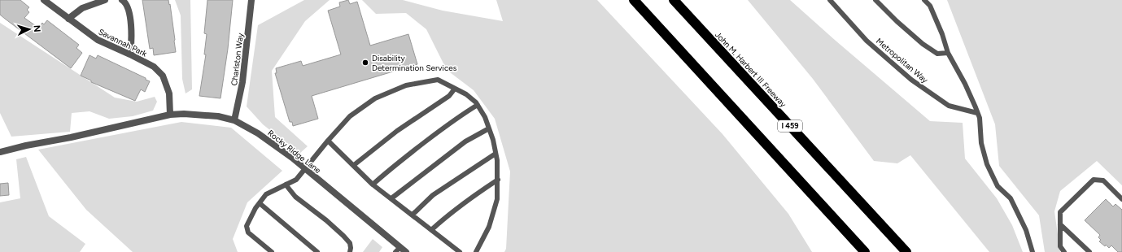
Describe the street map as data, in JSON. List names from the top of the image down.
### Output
{
  "streets": {
    "highway": ["John M. Harbert III Freeway", "I 459"],
    "street": ["Savannah Park", "Charlston Way", "Rocky Ridge Lane"],
    "lane": ["Metropolitan Way"]
  },
  "crossings": [
    ["Savannah Park", "Rocky Ridge Lane"],
    ["Charlston Way", "Rocky Ridge Lane"]
  ],
  "places": ["Disability Determination Services"],
  "north": "right"
}
